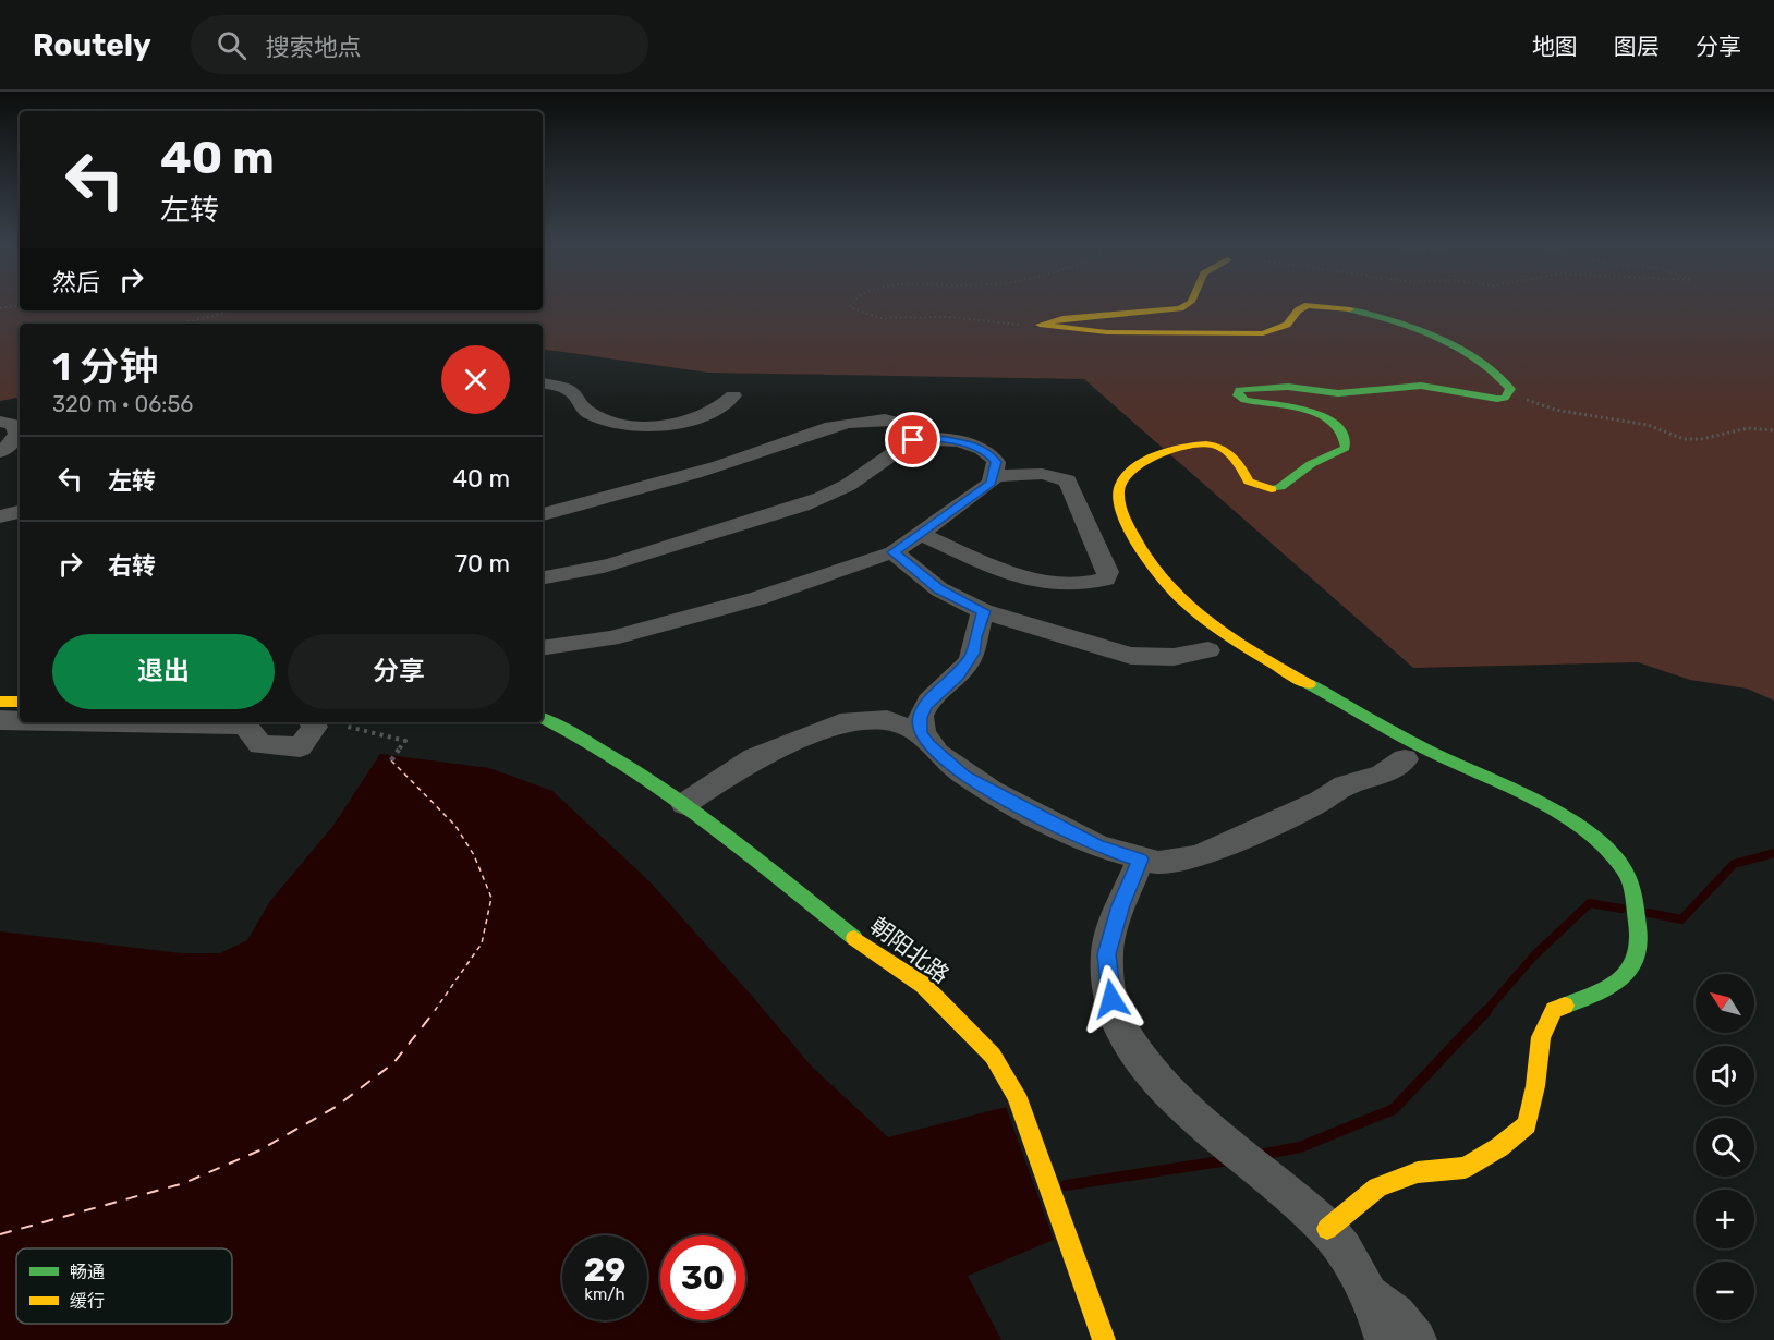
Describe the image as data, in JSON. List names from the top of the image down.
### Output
{
  "streets": {
    "street": ["朝阳北路"]
  },
  "legend": ["畅通", "缓行"],
  "north": "top left",
  "page": {
    "header": "Routely",
    "search": "搜索地点",
    "nav": ["地图", "图层", "分享"],
    "turn": ["40 m", "左转"],
    "then": "然后",
    "heading": ["1 分钟", "320 m · 06:56"],
    "list": [
      {
        "name": "左转",
        "value": "40 m"
      },
      {
        "name": "右转",
        "value": "70 m"
      }
    ],
    "buttons": ["退出", "分享"],
    "map_buttons": ["+", "−"],
    "speed": "29 km/h",
    "limit": "30"
  }
}
